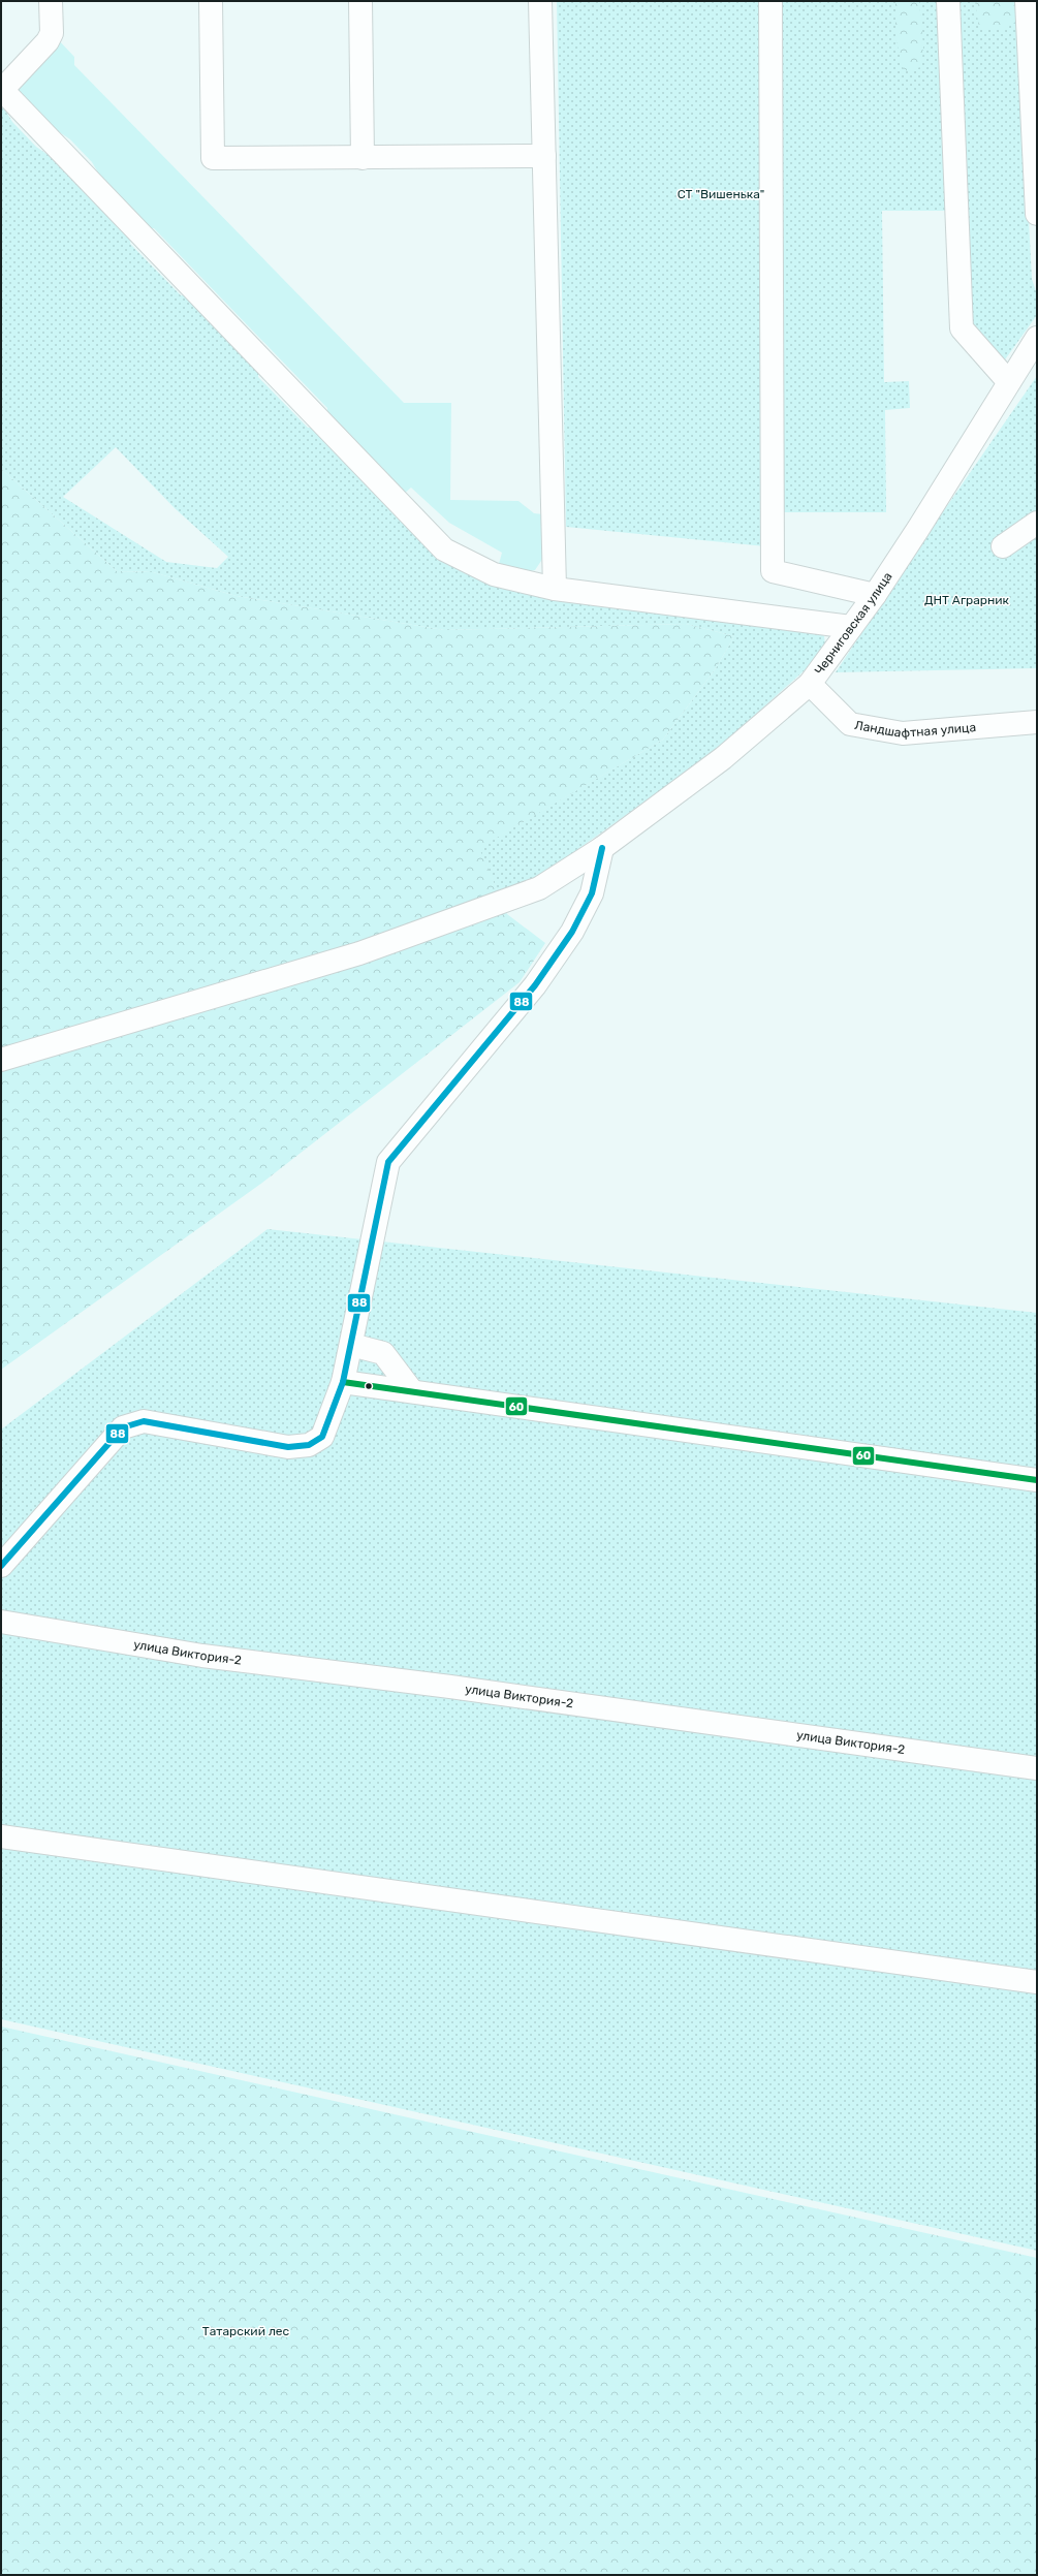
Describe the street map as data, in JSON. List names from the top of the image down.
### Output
{
  "streets": {
    "street": ["Черниговская улица", "Ландшафтная улица", "улица Виктория-2"]
  },
  "crossings": [
    ["Черниговская улица", "Ландшафтная улица"]
  ],
  "parks": ["СТ \"Вишенька\"", "ДНТ Аграрник", "Татарский лес"],
  "lines": ["transit line 88", "transit line 60"]
}
